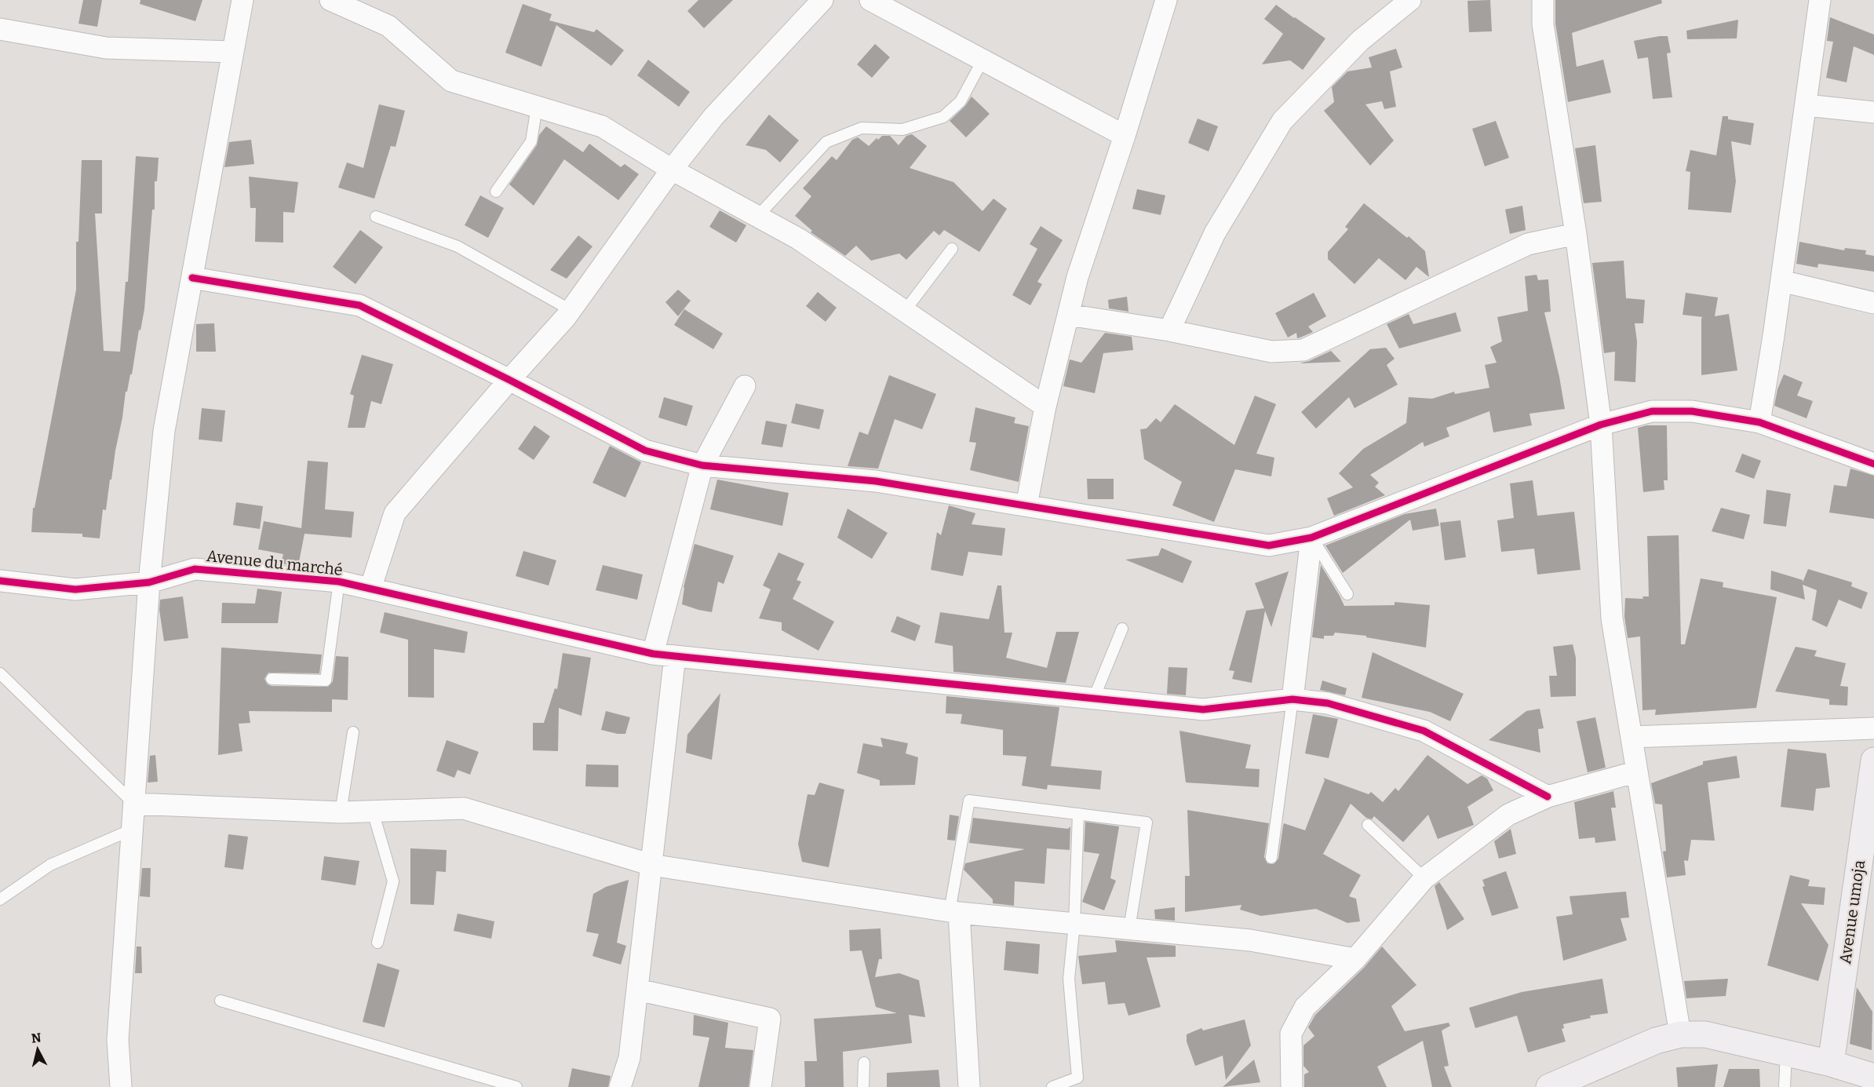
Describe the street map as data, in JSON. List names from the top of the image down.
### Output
{
  "streets": {
    "street": ["Avenue du marché", "Avenue umoja"]
  },
  "north": "top"
}
